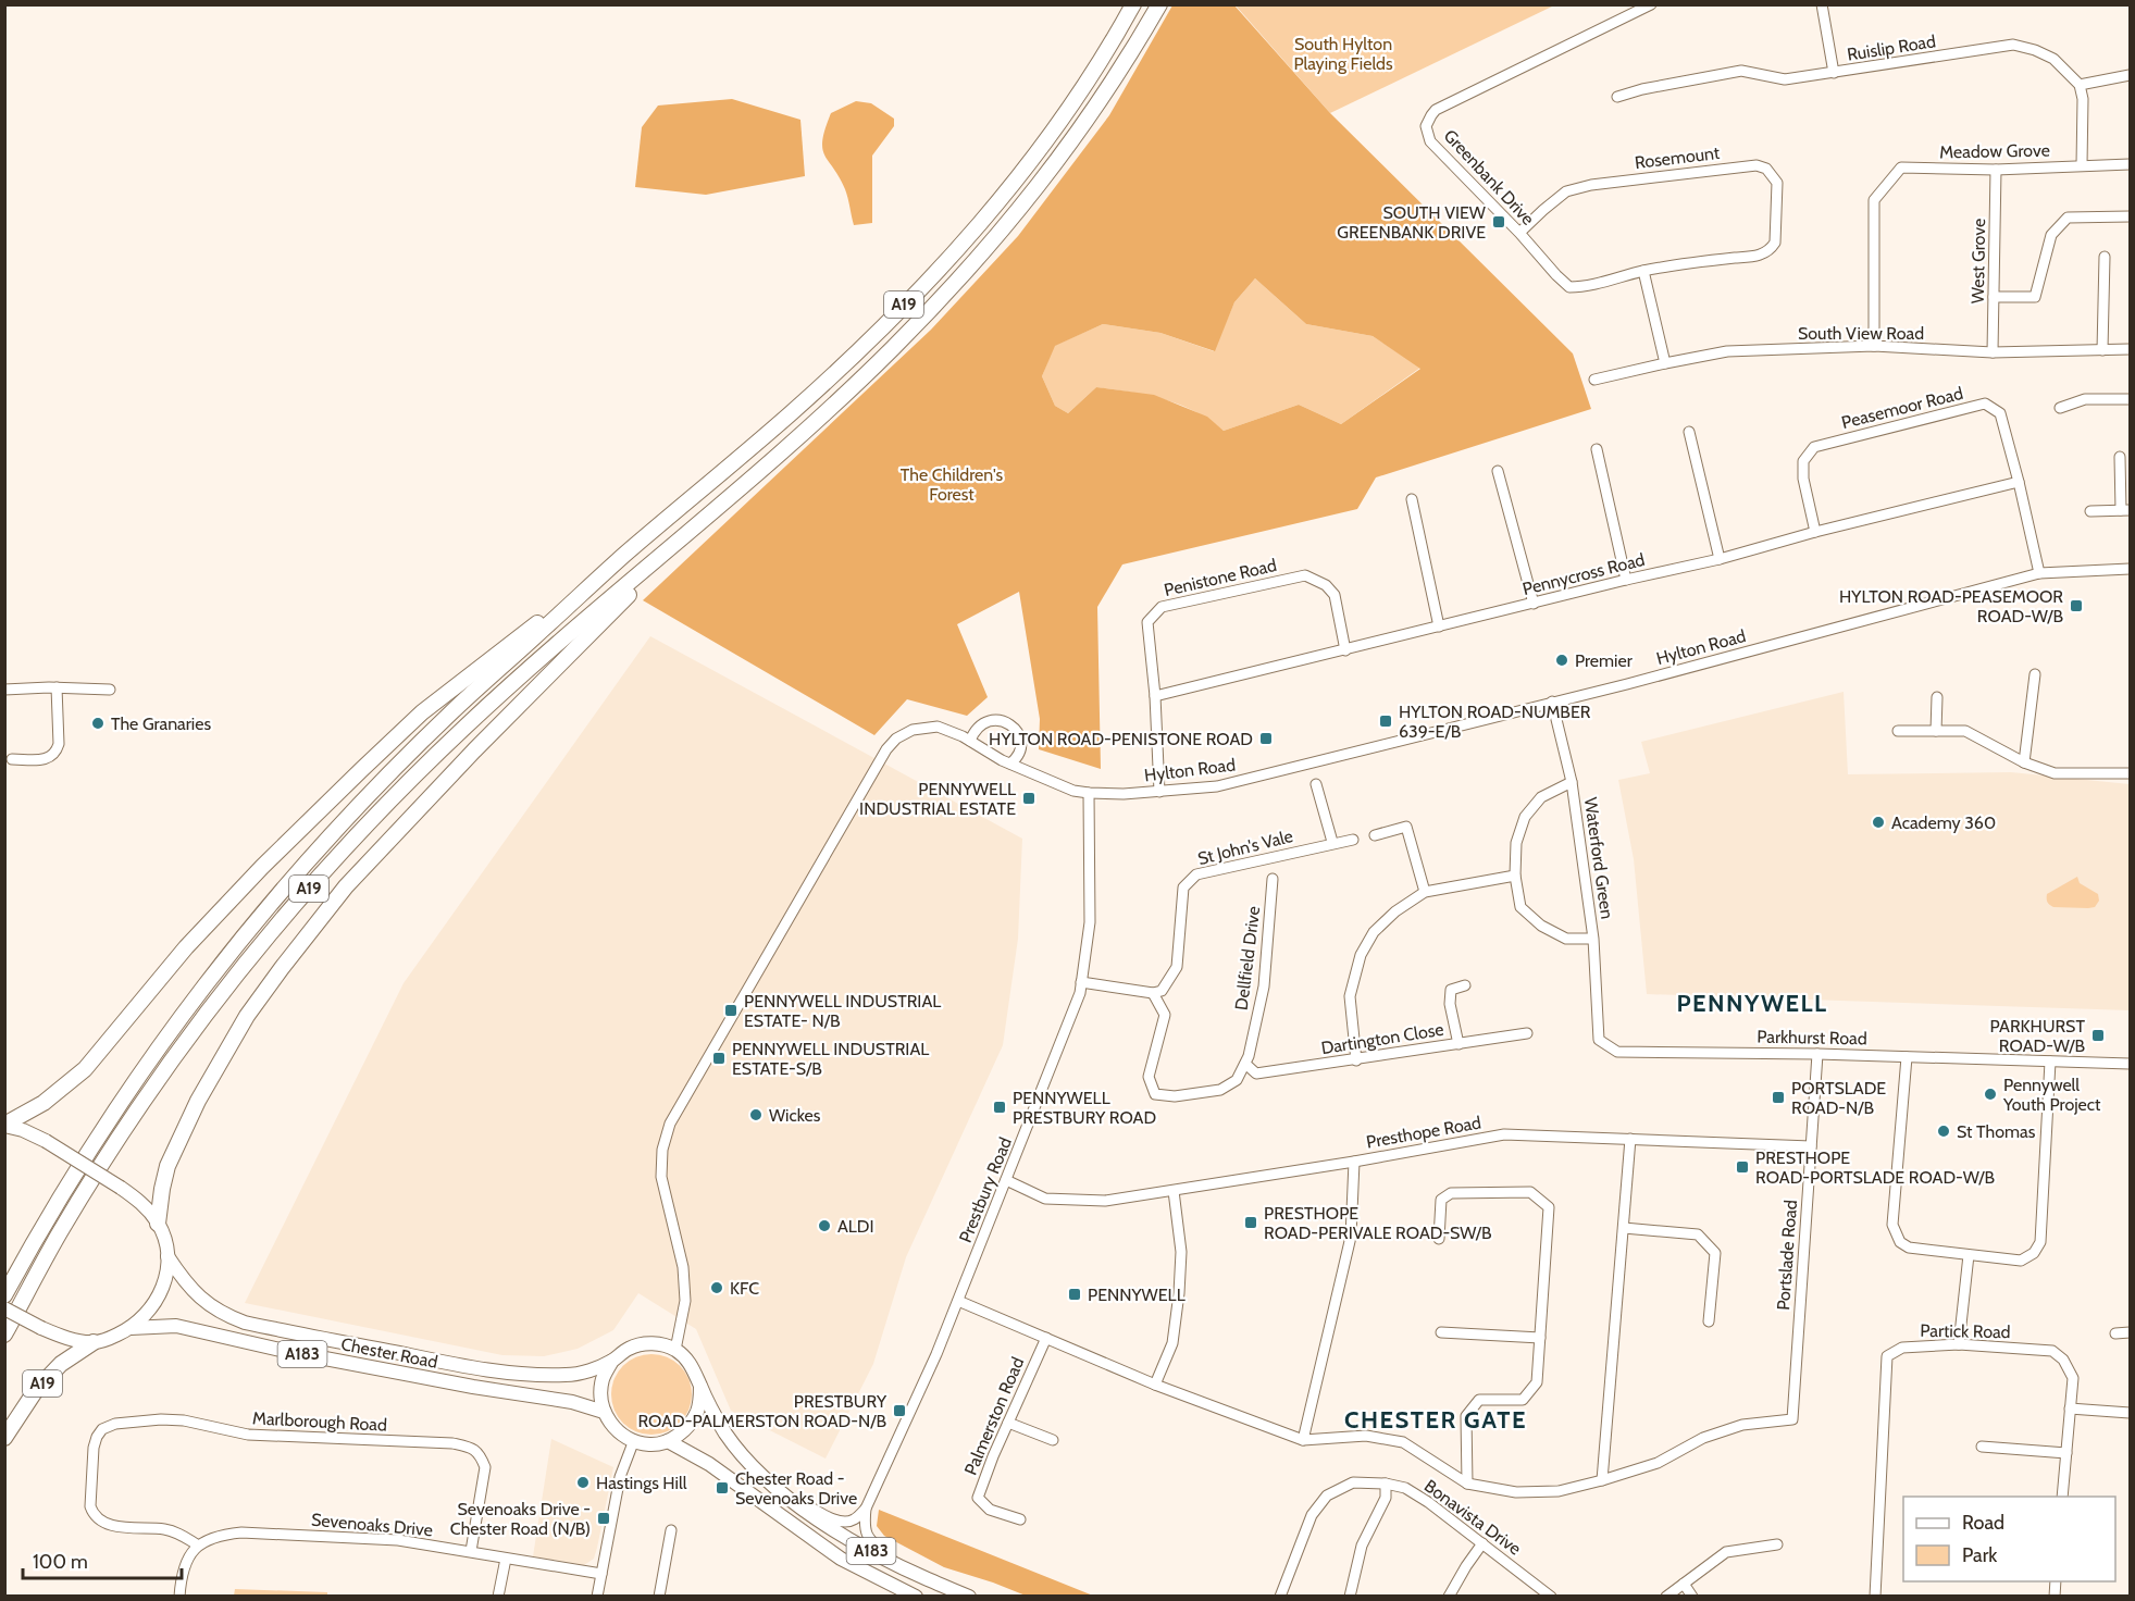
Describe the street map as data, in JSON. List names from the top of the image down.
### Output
{
  "streets": {
    "highway": ["A19"],
    "main road": ["Chester Road", "A183"],
    "street": [
      "Ruislip Road",
      "Meadow Grove",
      "Rosemount",
      "Greenbank Drive",
      "West Grove",
      "South View Road",
      "Peasemoor Road",
      "Pennycross Road",
      "Penistone Road",
      "Hylton Road",
      "St John's Vale",
      "Waterford Green",
      "Dellfield Drive",
      "Parkhurst Road",
      "Dartington Close",
      "Presthope Road",
      "Prestbury Road",
      "Portslade Road",
      "Partick Road",
      "Palmerston Road",
      "Marlborough Road",
      "Bonavista Drive",
      "Sevenoaks Drive"
    ]
  },
  "crossings": [
    ["Meadow Grove", "West Grove"],
    ["Meadow Grove", "South View Road"],
    ["Rosemount", "Greenbank Drive"],
    ["West Grove", "South View Road"],
    ["Peasemoor Road", "Pennycross Road"],
    ["Peasemoor Road", "Hylton Road"],
    ["Pennycross Road", "Penistone Road"],
    ["Penistone Road", "Hylton Road"],
    ["Hylton Road", "Prestbury Road"],
    ["Hylton Road", "Chester Road"],
    ["Hylton Road", "A183"],
    ["St John's Vale", "Dellfield Drive"],
    ["Waterford Green", "Parkhurst Road"],
    ["Dellfield Drive", "Dartington Close"],
    ["Parkhurst Road", "Portslade Road"],
    ["Presthope Road", "Prestbury Road"],
    ["Presthope Road", "Portslade Road"],
    ["Chester Road", "A183"],
    ["Marlborough Road", "Sevenoaks Drive"]
  ],
  "districts": ["PENNYWELL", "CHESTER GATE"],
  "parks": ["South Hylton Playing Fields", "The Children's Forest"],
  "places": {
    "transit": [
      "SOUTH VIEW GREENBANK DRIVE",
      "HYLTON ROAD-PEASEMOOR ROAD-W/B",
      "HYLTON ROAD-NUMBER 639-E/B",
      "HYLTON ROAD-PENISTONE ROAD",
      "PENNYWELL INDUSTRIAL ESTATE",
      "PENNYWELL INDUSTRIAL ESTATE- N/B",
      "PARKHURST ROAD-W/B",
      "PENNYWELL INDUSTRIAL ESTATE-S/B",
      "PORTSLADE ROAD-N/B",
      "PENNYWELL PRESTBURY ROAD",
      "PRESTHOPE ROAD-PORTSLADE ROAD-W/B",
      "PRESTHOPE ROAD-PERIVALE ROAD-SW/B",
      "PENNYWELL",
      "PRESTBURY ROAD-PALMERSTON ROAD-N/B",
      "Chester Road - Sevenoaks Drive",
      "Sevenoaks Drive - Chester Road (N/B)"
    ],
    "other": [
      "Premier",
      "The Granaries",
      "Academy 360",
      "Pennywell Youth Project",
      "Wickes",
      "St Thomas",
      "ALDI",
      "KFC",
      "Hastings Hill"
    ]
  },
  "legend": ["Road", "Park"],
  "scale_bar": "100 m"
}
